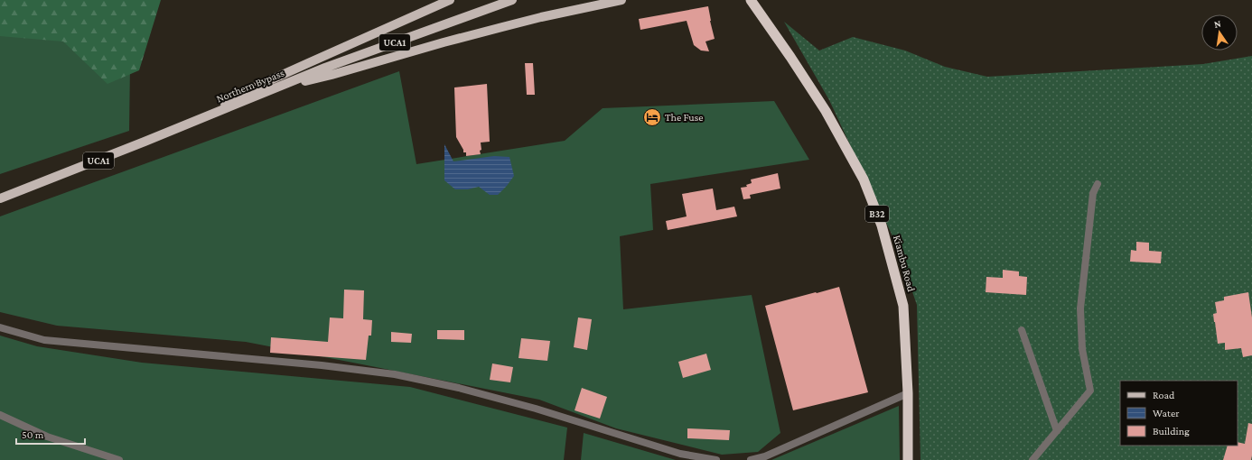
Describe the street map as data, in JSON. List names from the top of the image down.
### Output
{
  "streets": {
    "highway": ["B32", "Kiambu Road"],
    "main road": ["UCA1", "Northern Bypass"]
  },
  "places": {
    "hotel": ["The Fuse"]
  },
  "legend": ["Road", "Water", "Building"],
  "scale_bar": "50 m",
  "north": "top"
}
